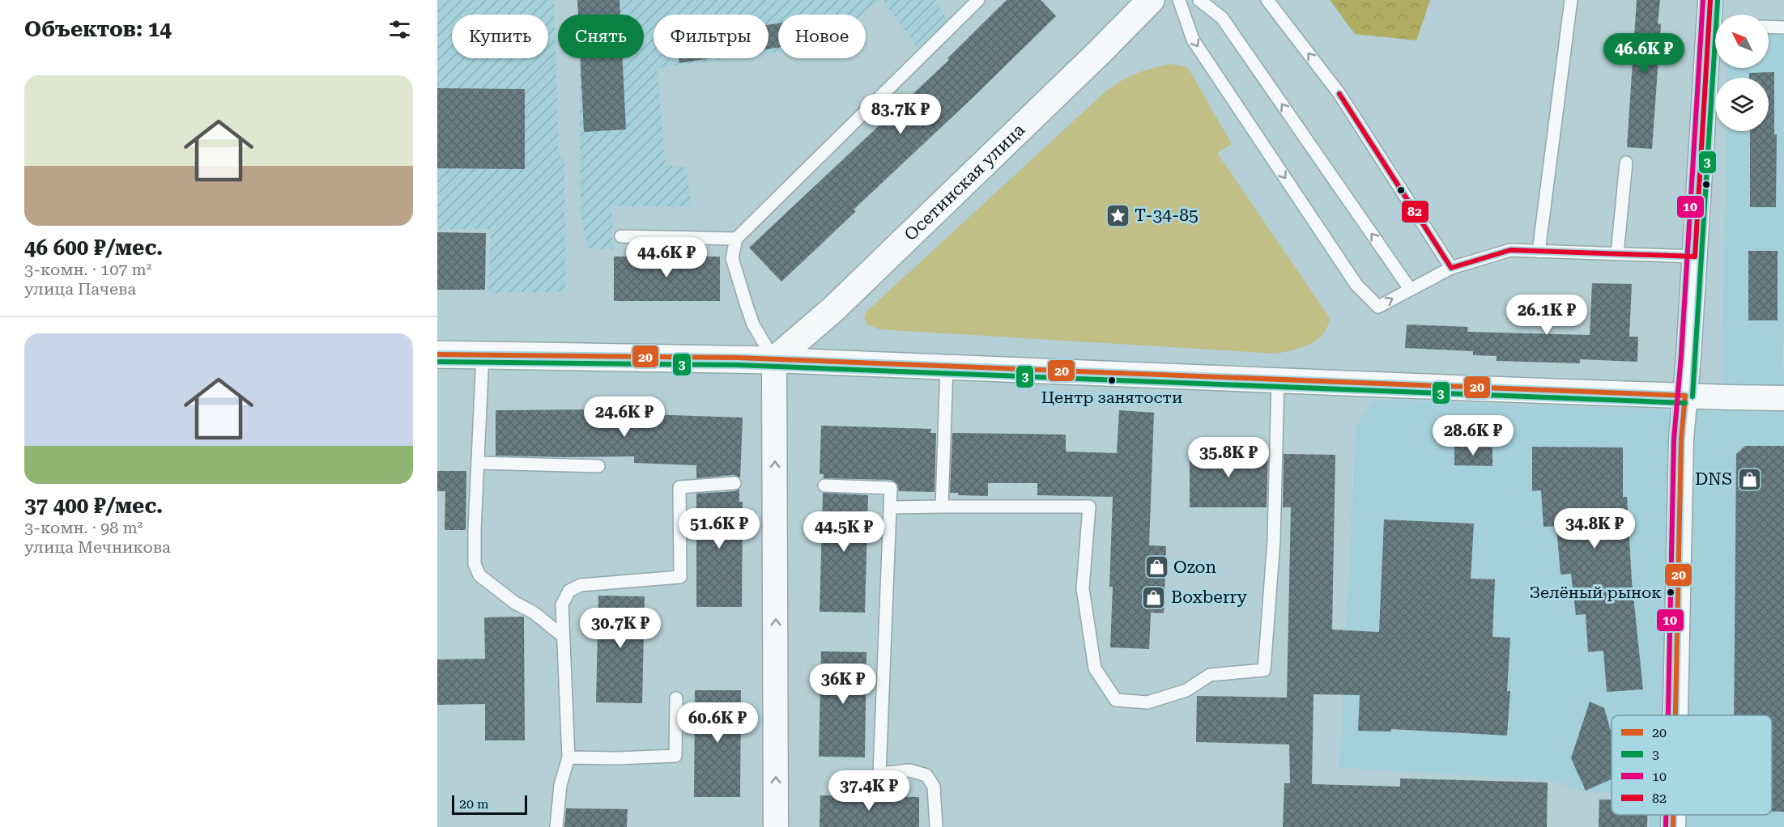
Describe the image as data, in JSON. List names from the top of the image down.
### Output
{
  "streets": {
    "main road": ["Осетинская улица"]
  },
  "places": {
    "place": ["Т-34-85"],
    "other": ["Центр занятости", "Зелёный рынок"],
    "shop": ["DNS", "Ozon", "Boxberry"]
  },
  "lines": [
    "transit line 10",
    "transit line 82",
    "transit line 3",
    "transit line 20"
  ],
  "legend": [
    "20",
    "3",
    "10",
    "82"
  ],
  "scale_bar": "20 m",
  "north": "top left",
  "page": {
    "heading": "Объектов: 14",
    "chip": [
      "Купить",
      "Снять",
      "Фильтры",
      "Новое"
    ],
    "price": [
      "46.6K ₽",
      "83.7K ₽",
      "44.6K ₽",
      "26.1K ₽",
      "24.6K ₽",
      "28.6K ₽",
      "35.8K ₽",
      "51.6K ₽",
      "34.8K ₽",
      "44.5K ₽",
      "30.7K ₽",
      "36K ₽",
      "60.6K ₽",
      "37.4K ₽"
    ],
    "list": [
      {
        "name": "46 600 ₽/мес.",
        "note": "3-комн. · 107 m² · улица Пачева"
      },
      {
        "name": "37 400 ₽/мес.",
        "note": "3-комн. · 98 m² · улица Мечникова"
      }
    ],
    "scale": "20 m"
  }
}
